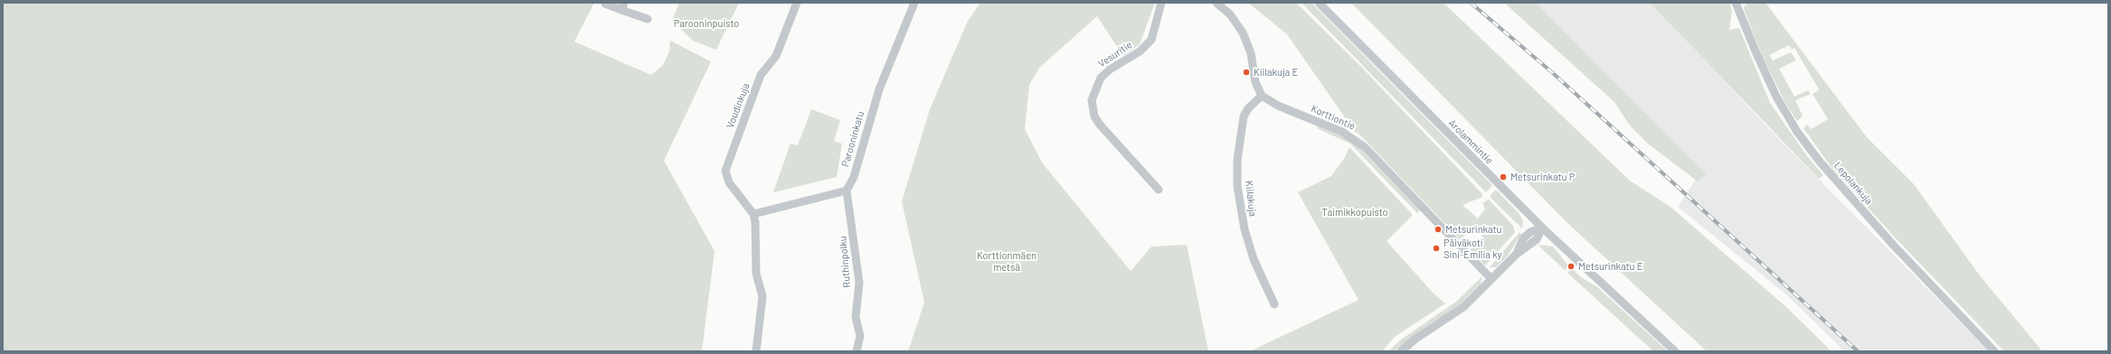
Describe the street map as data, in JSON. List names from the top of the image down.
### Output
{
  "streets": {
    "street": [
      "Vesuritie",
      "Voudinkuja",
      "Korttiontie",
      "Parooninkatu",
      "Arolammintie",
      "Lepolankuja",
      "Kiilakuja",
      "Ruthinpolku"
    ]
  },
  "crossings": [
    ["Korttiontie", "Kiilakuja"],
    ["Parooninkatu", "Ruthinpolku"]
  ],
  "parks": ["Parooninpuisto", "Taimikkopuisto", "Korttionmäen metsä"],
  "places": [
    "Kiilakuja E",
    "Metsurinkatu P",
    "Metsurinkatu",
    "Päiväkoti Sini-Emilia ky",
    "Metsurinkatu E"
  ]
}
